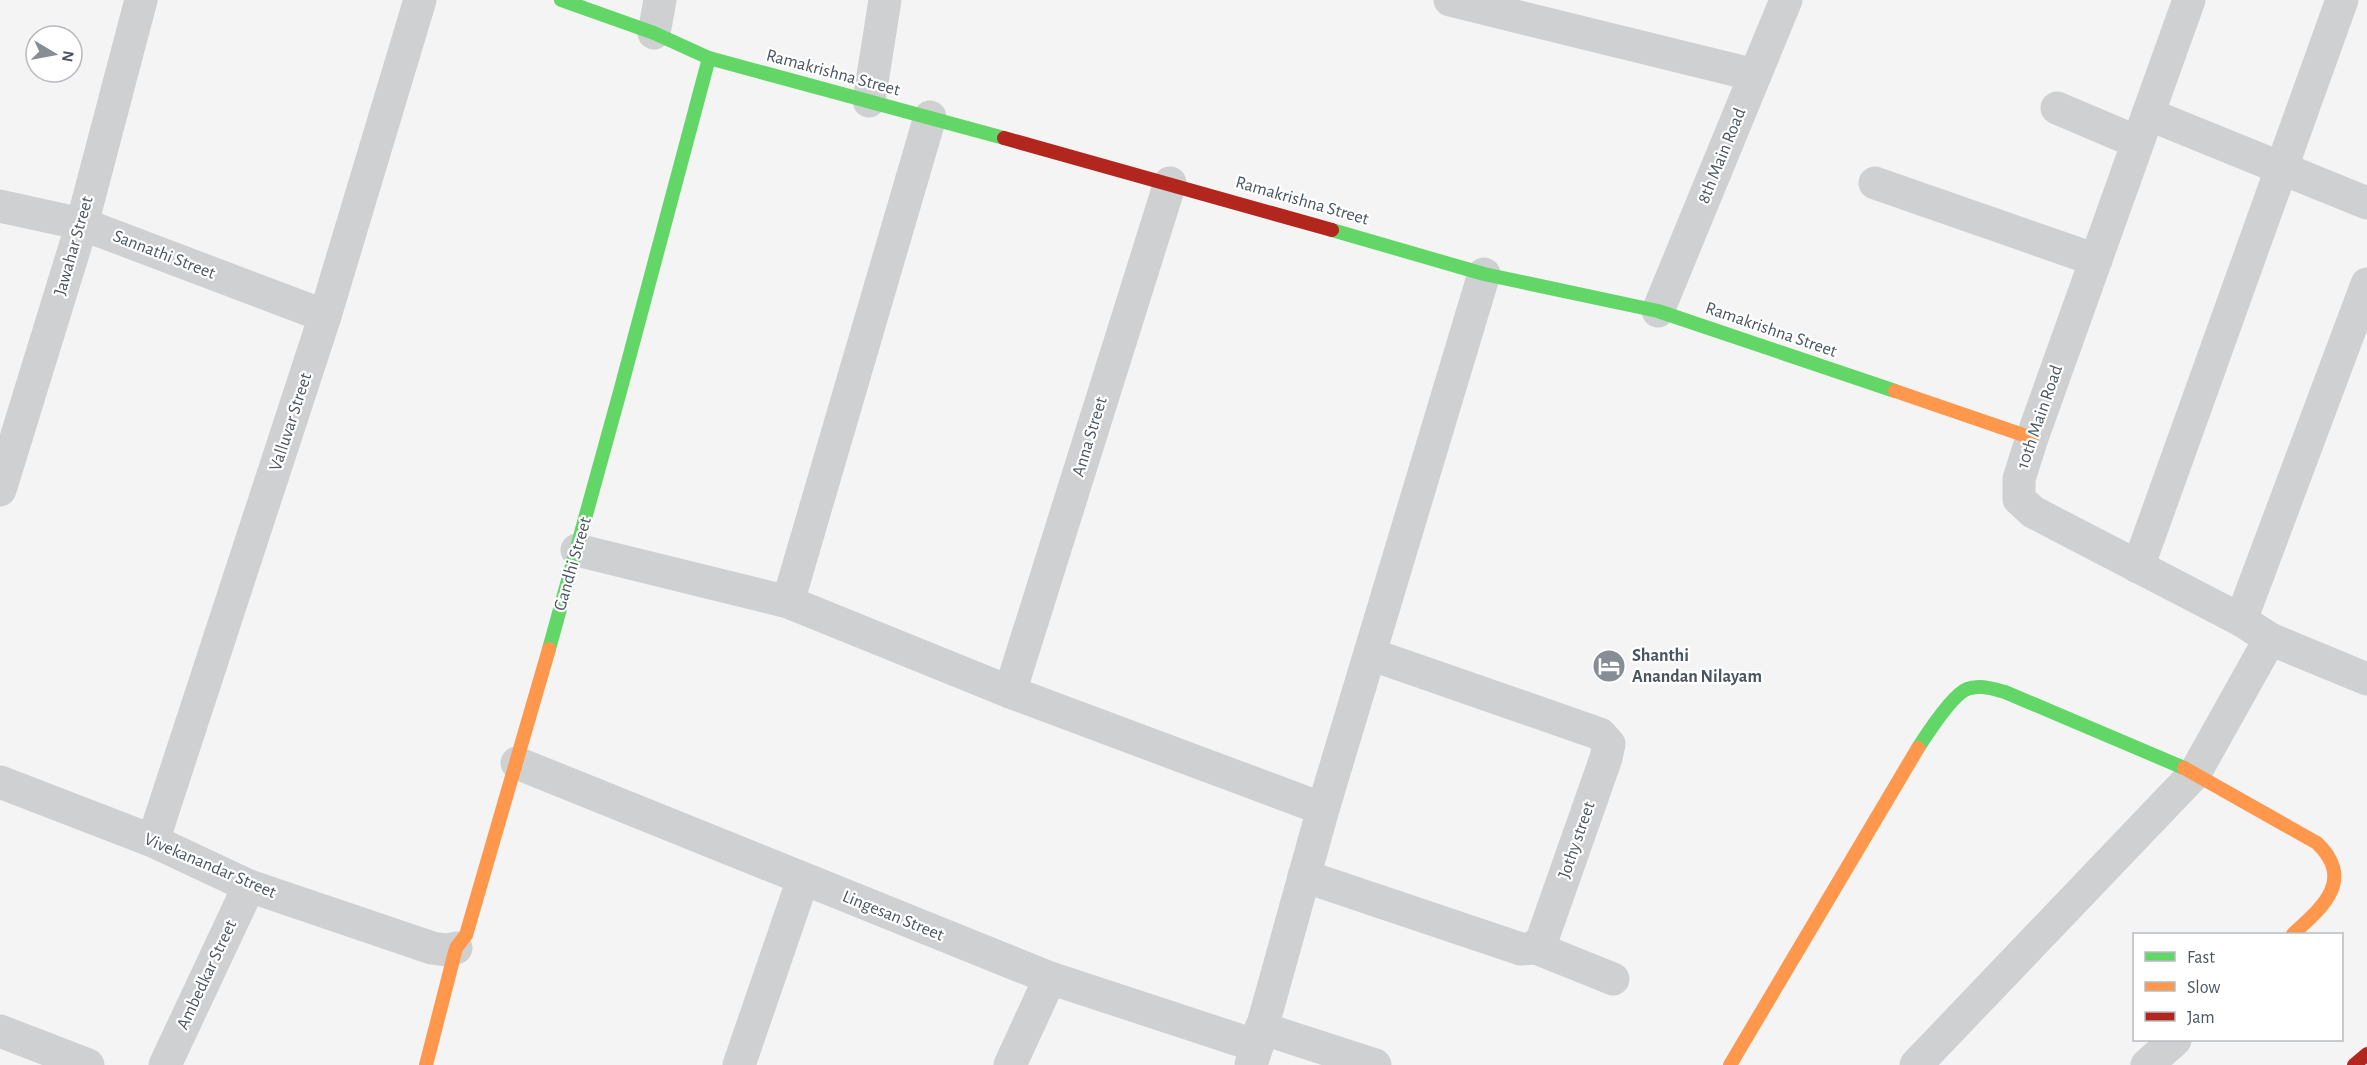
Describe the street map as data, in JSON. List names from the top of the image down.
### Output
{
  "streets": {
    "street": [
      "Ramakrishna Street",
      "8th Main Road",
      "Jawahar Street",
      "Sannathi Street",
      "10th Main Road",
      "Valluvar Street",
      "Anna Street",
      "Gandhi Street",
      "Jothy street",
      "Vivekanandar Street",
      "Lingesan Street",
      "Ambedkar Street"
    ]
  },
  "crossings": [
    ["Ramakrishna Street", "8th Main Road"],
    ["Ramakrishna Street", "10th Main Road"],
    ["Ramakrishna Street", "Anna Street"],
    ["Ramakrishna Street", "Gandhi Street"],
    ["Jawahar Street", "Sannathi Street"],
    ["Sannathi Street", "Valluvar Street"],
    ["Valluvar Street", "Vivekanandar Street"],
    ["Gandhi Street", "Vivekanandar Street"],
    ["Gandhi Street", "Lingesan Street"],
    ["Vivekanandar Street", "Ambedkar Street"]
  ],
  "places": {
    "hotel": ["Shanthi Anandan Nilayam"]
  },
  "legend": ["Fast", "Slow", "Jam"],
  "north": "right"
}
